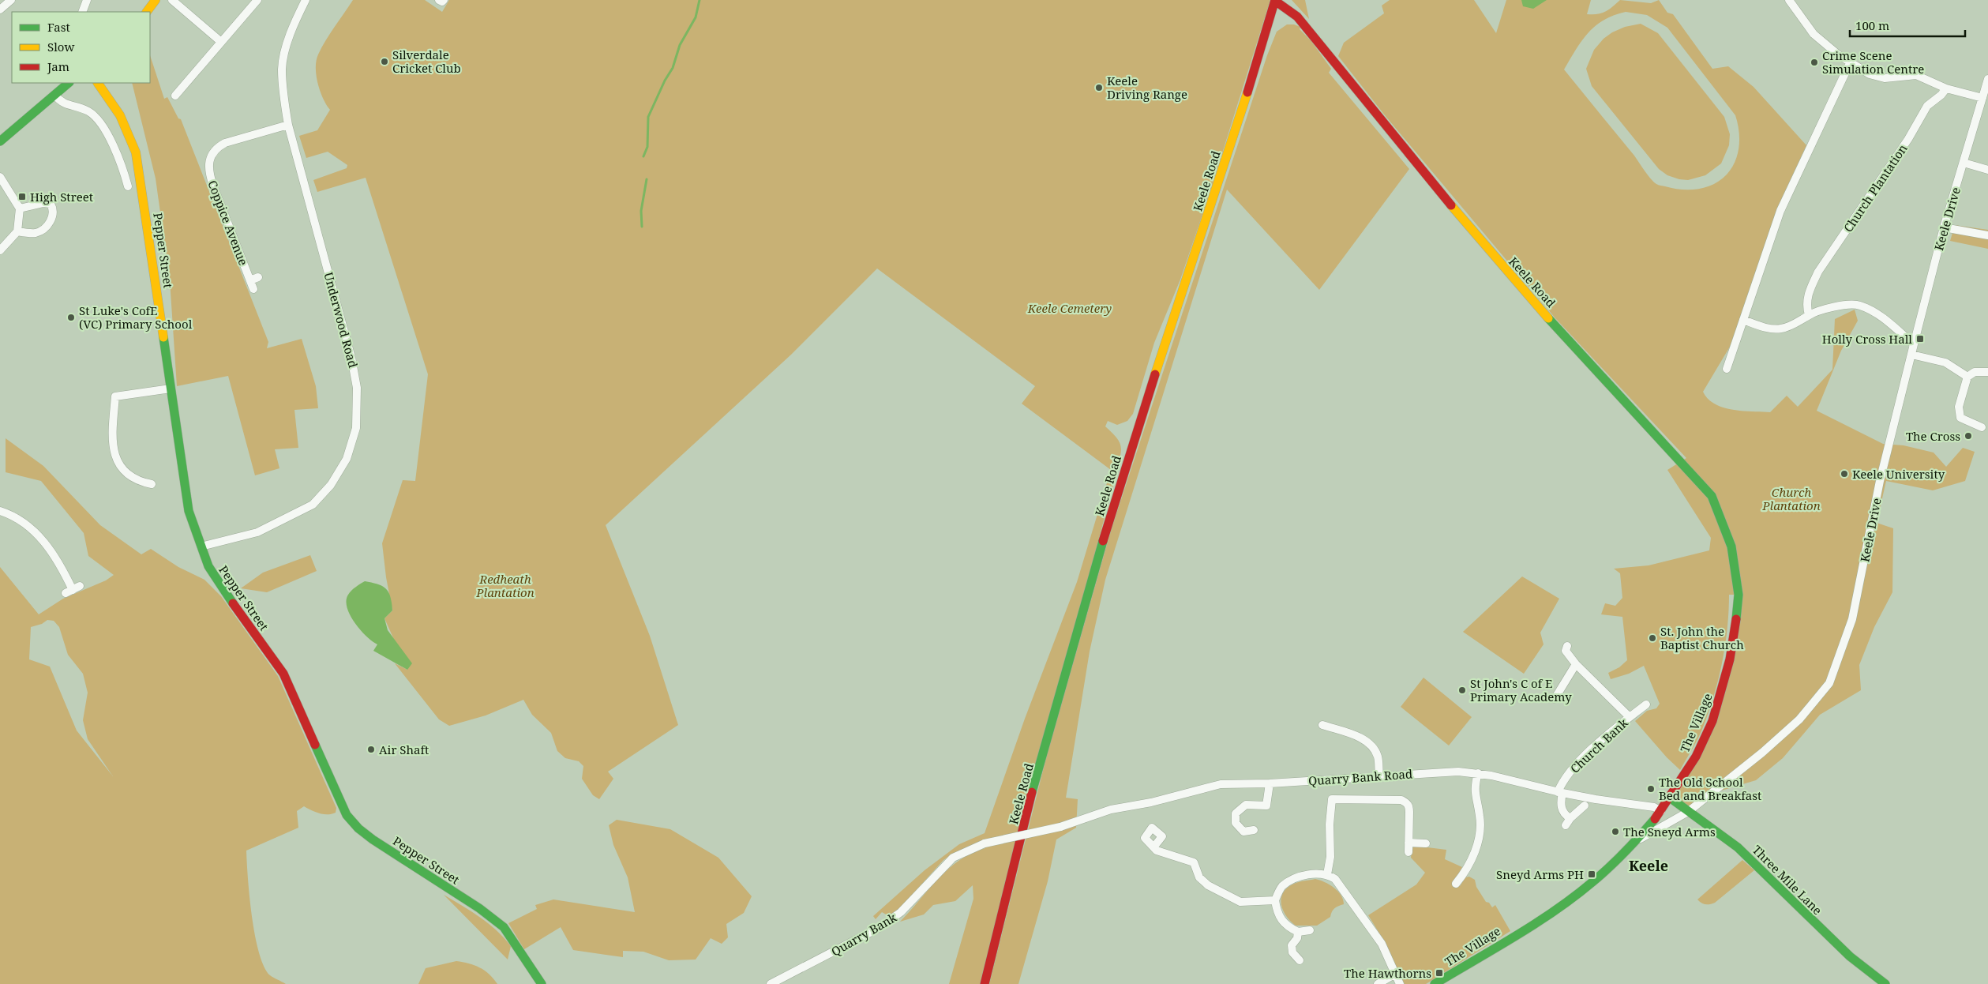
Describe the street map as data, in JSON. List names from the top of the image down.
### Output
{
  "streets": {
    "main road": [
      "Keele Road",
      "Pepper Street",
      "The Village",
      "Three Mile Lane"
    ],
    "street": [
      "Church Plantation",
      "Keele Drive",
      "Coppice Avenue",
      "Underwood Road",
      "Church Bank",
      "Quarry Bank Road",
      "Quarry Bank"
    ]
  },
  "crossings": [
    ["Keele Road", "The Village"],
    ["Keele Drive", "The Village"],
    ["Keele Drive", "Three Mile Lane"],
    ["Coppice Avenue", "Underwood Road"],
    ["Pepper Street", "Underwood Road"],
    ["The Village", "Quarry Bank Road"],
    ["The Village", "Three Mile Lane"],
    ["Church Bank", "Quarry Bank Road"],
    ["Quarry Bank Road", "Quarry Bank"]
  ],
  "districts": ["Keele"],
  "parks": ["Keele Cemetery", "Church Plantation", "Redheath Plantation"],
  "places": {
    "other": [
      "Silverdale Cricket Club",
      "Crime Scene Simulation Centre",
      "Keele Driving Range",
      "St Luke's CofE (VC) Primary School",
      "The Cross",
      "Keele University",
      "St. John the Baptist Church",
      "St John's C of E Primary Academy",
      "Air Shaft",
      "The Old School Bed and Breakfast",
      "The Sneyd Arms"
    ],
    "transit": [
      "High Street",
      "Holly Cross Hall",
      "Sneyd Arms PH",
      "The Hawthorns"
    ]
  },
  "legend": ["Fast", "Slow", "Jam"],
  "scale_bar": "100 m"
}
